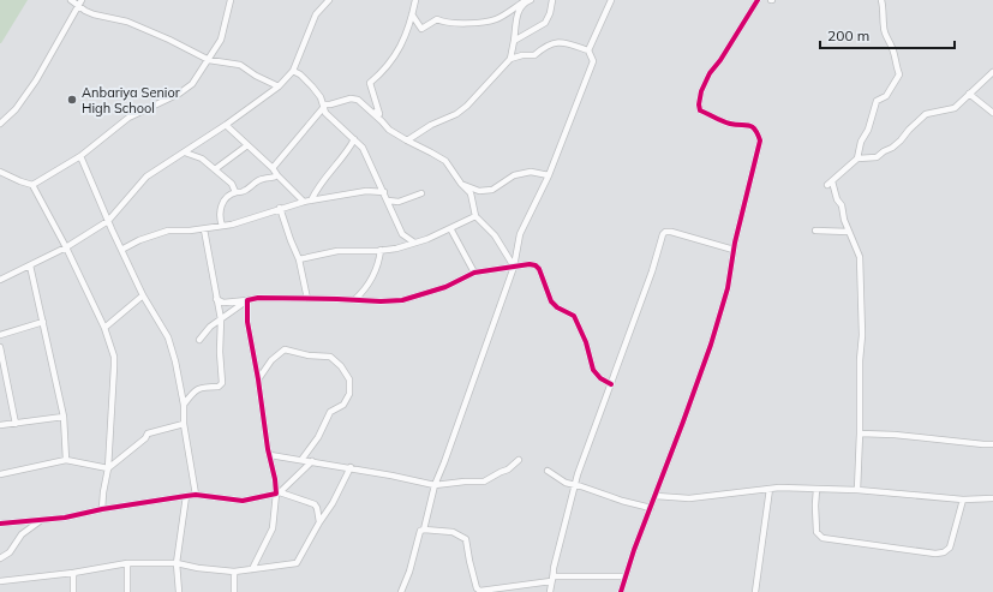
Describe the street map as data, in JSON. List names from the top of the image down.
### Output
{
  "places": ["Anbariya Senior High School"],
  "scale_bar": "200 m"
}
